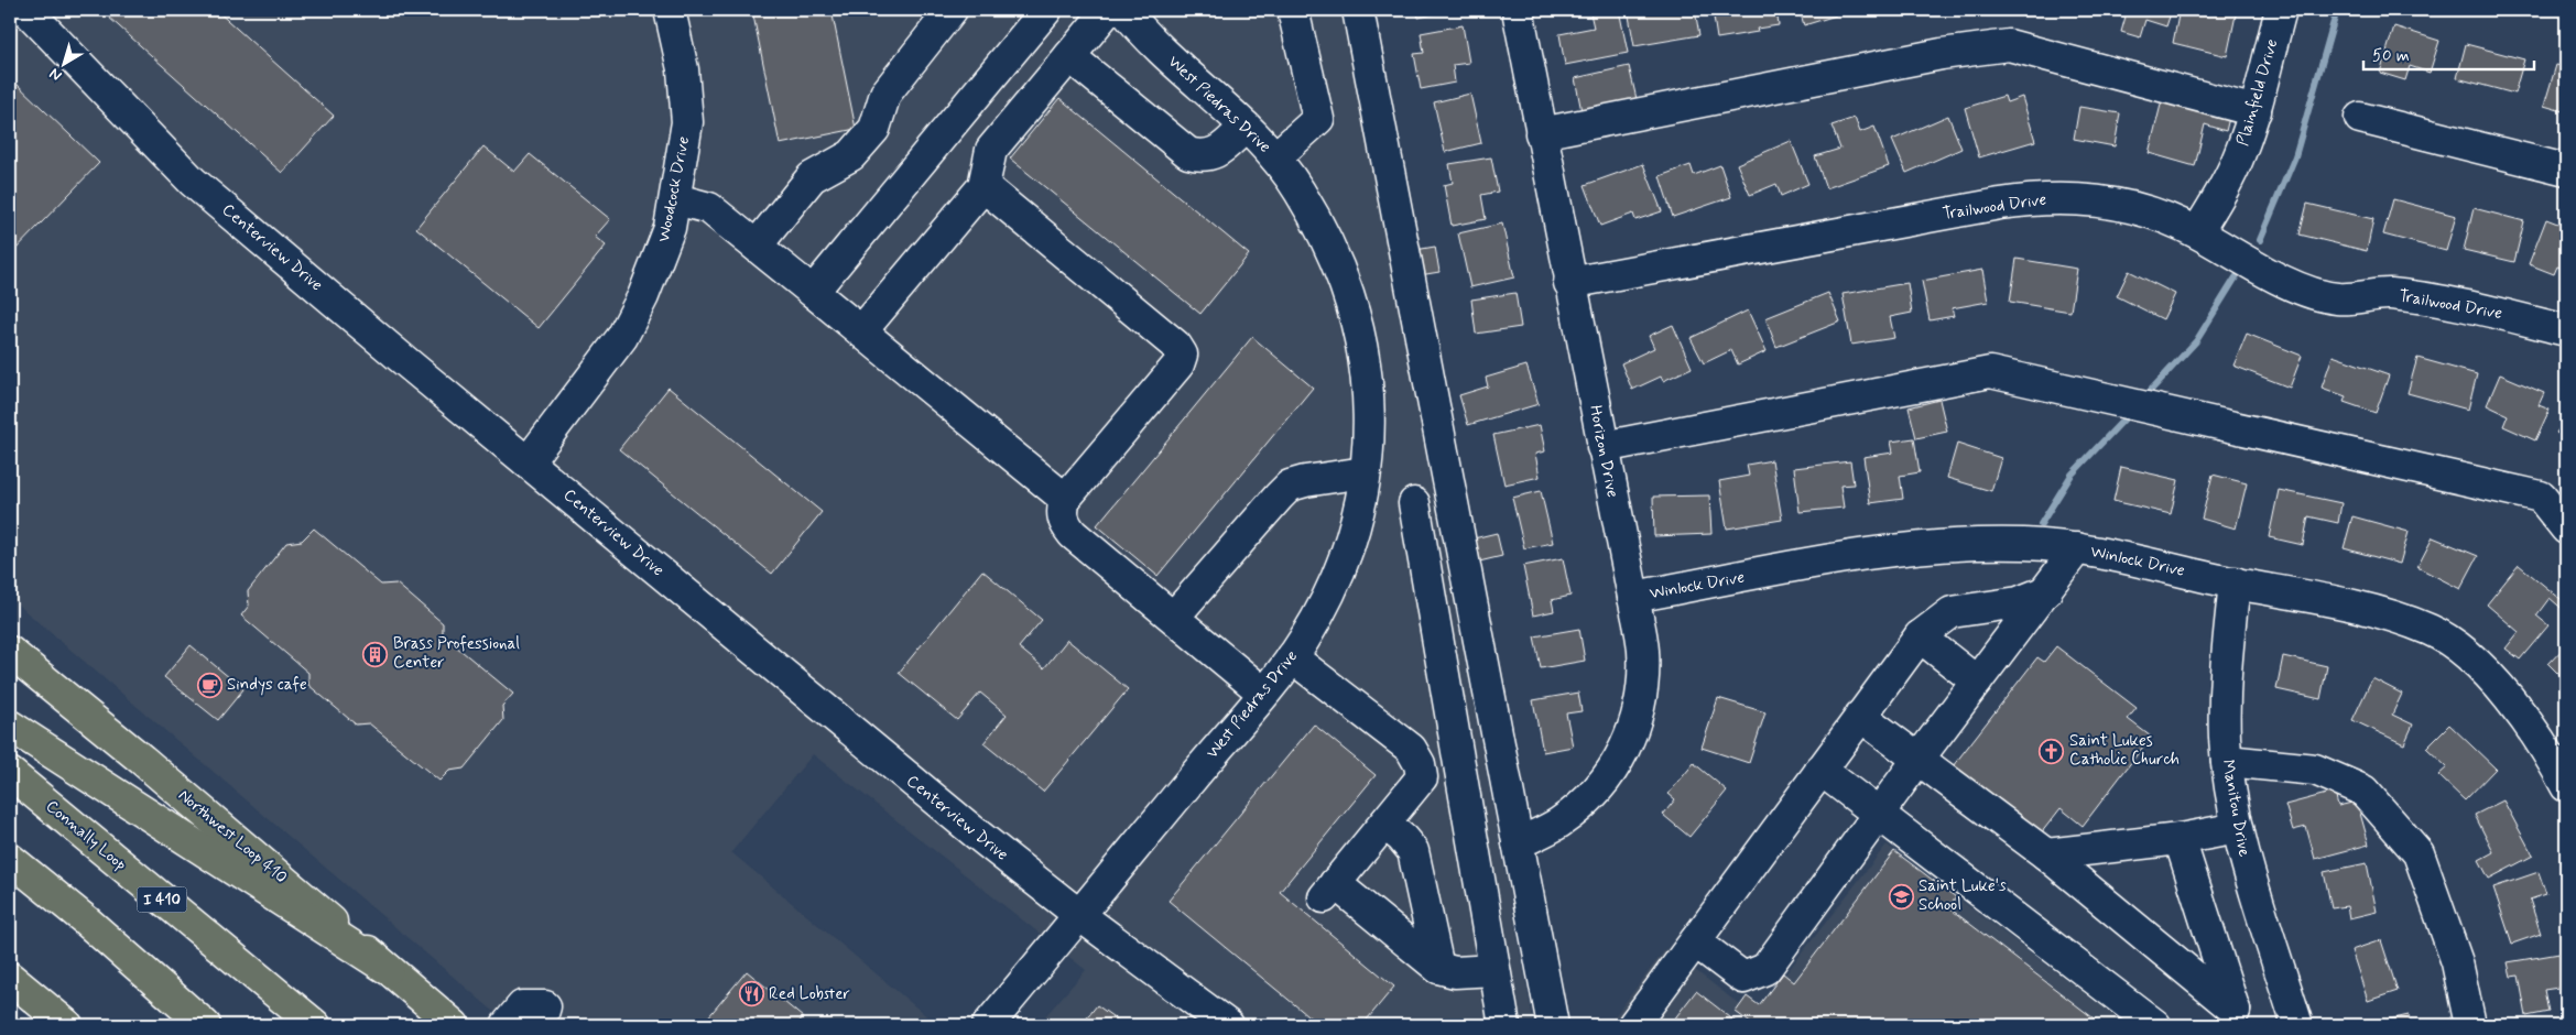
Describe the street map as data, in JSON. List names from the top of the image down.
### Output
{
  "streets": {
    "main road": ["Connally Loop", "Northwest Loop 410", "I 410"],
    "street": [
      "Plainfield Drive",
      "West Piedras Drive",
      "Woodcock Drive",
      "Trailwood Drive",
      "Centerview Drive",
      "Horizon Drive",
      "Winlock Drive",
      "Manitou Drive"
    ]
  },
  "crossings": [
    ["Plainfield Drive", "Trailwood Drive"],
    ["West Piedras Drive", "Centerview Drive"],
    ["Woodcock Drive", "Centerview Drive"],
    ["Trailwood Drive", "Horizon Drive"],
    ["Horizon Drive", "Winlock Drive"],
    ["Winlock Drive", "Manitou Drive"]
  ],
  "places": {
    "building": ["Brass Professional Center"],
    "cafe": ["Sindys cafe"],
    "church": ["Saint Lukes Catholic Church"],
    "school or university": ["Saint Luke's School"],
    "restaurant": ["Red Lobster"]
  },
  "scale_bar": "50 m",
  "north": "bottom left"
}
